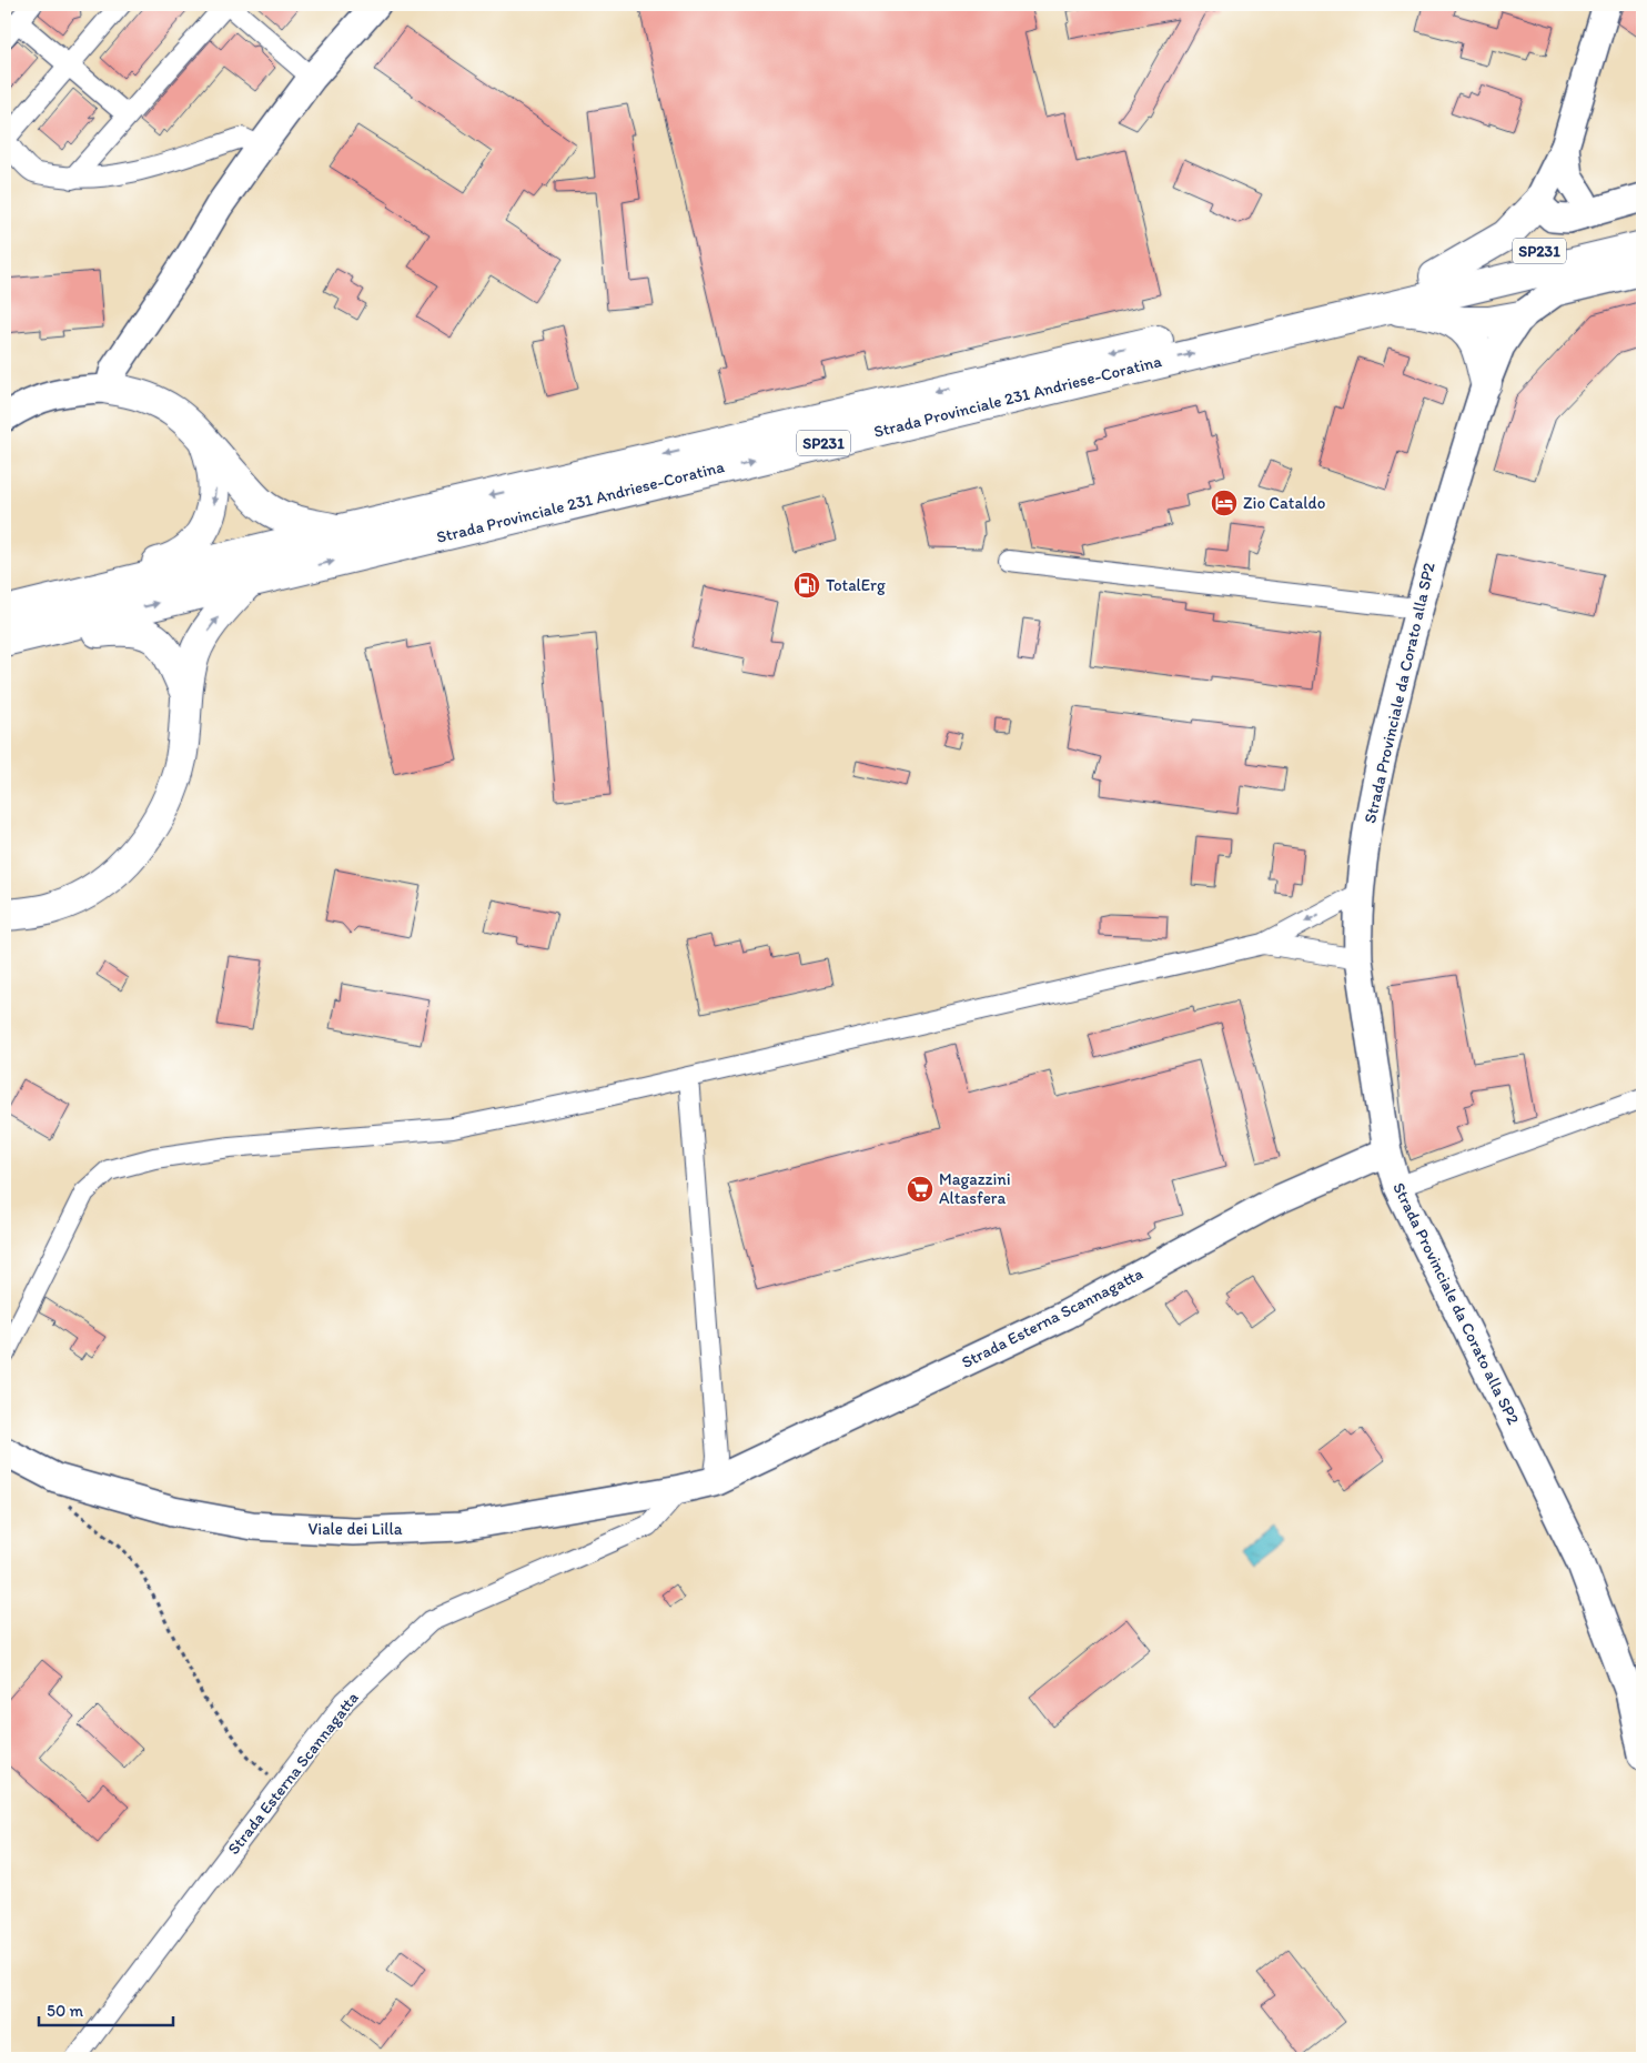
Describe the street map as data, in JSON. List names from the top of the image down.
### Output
{
  "streets": {
    "highway": ["SP231", "Strada Provinciale 231 Andriese-Coratina"],
    "street": ["Strada Provinciale da Corato alla SP2", "Strada Esterna Scannagatta", "Viale dei Lilla"]
  },
  "crossings": [
    ["Strada Provinciale da Corato alla SP2", "Strada Esterna Scannagatta"],
    ["Strada Esterna Scannagatta", "Viale dei Lilla"]
  ],
  "places": {
    "hotel": ["Zio Cataldo"],
    "fuel station": ["TotalErg"],
    "supermarket": ["Magazzini Altasfera"]
  },
  "scale_bar": "50 m"
}
